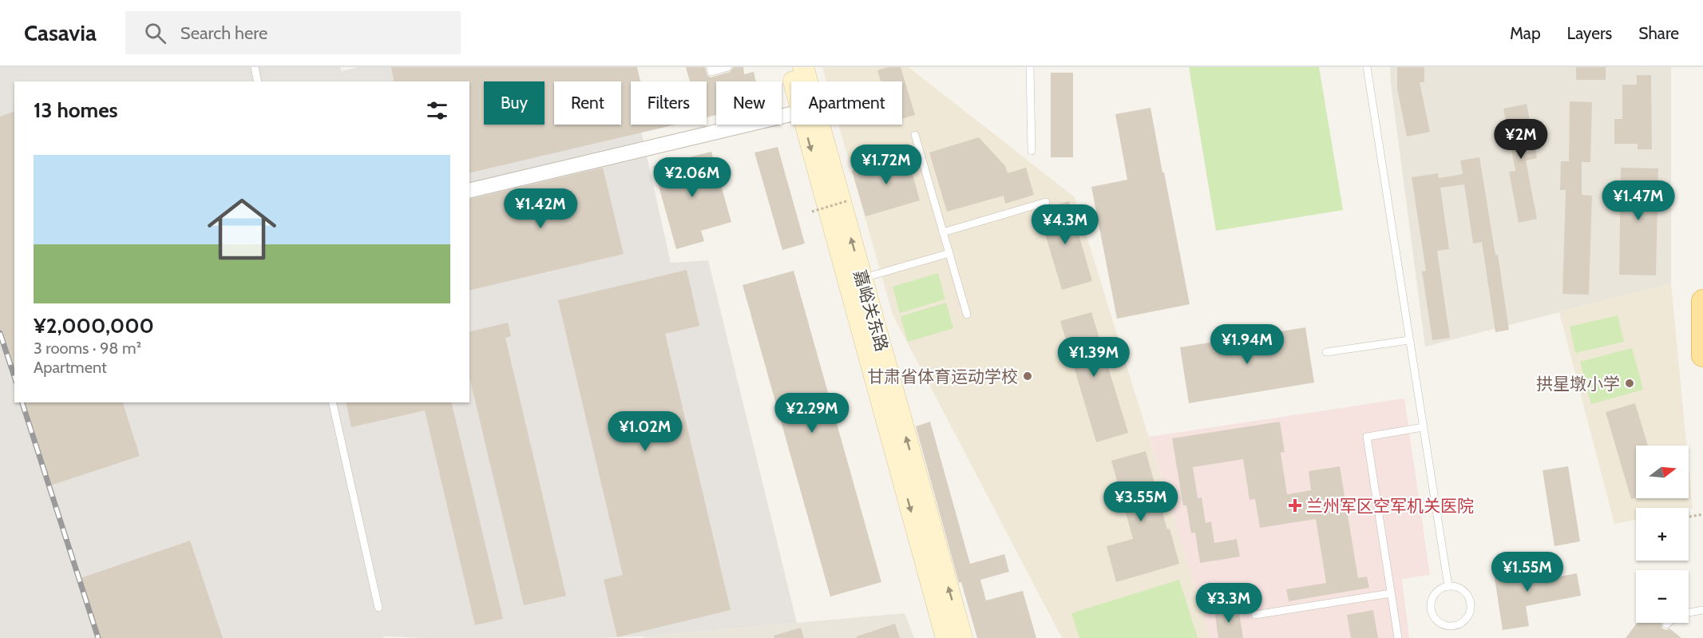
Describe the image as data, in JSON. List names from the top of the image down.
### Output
{
  "streets": {
    "main road": ["嘉峪关东路"]
  },
  "places": {
    "other": ["甘肃省体育运动学校", "拱星墩小学"],
    "health": ["兰州军区空军机关医院"]
  },
  "north": "right",
  "page": {
    "header": "Casavia",
    "search": "Search here",
    "nav": ["Map", "Layers", "Share"],
    "chip": [
      "Buy",
      "Rent",
      "Filters",
      "New",
      "Apartment"
    ],
    "heading": "13 homes",
    "price": [
      "¥2M",
      "¥1.72M",
      "¥2.06M",
      "¥1.47M",
      "¥1.42M",
      "¥4.3M",
      "¥1.94M",
      "¥1.39M",
      "¥2.29M",
      "¥1.02M",
      "¥3.55M",
      "¥1.55M",
      "¥3.3M"
    ],
    "list": [
      {
        "name": "¥2,000,000",
        "note": "3 rooms · 98 m² · Apartment"
      }
    ],
    "map_buttons": ["+", "−"]
  }
}
